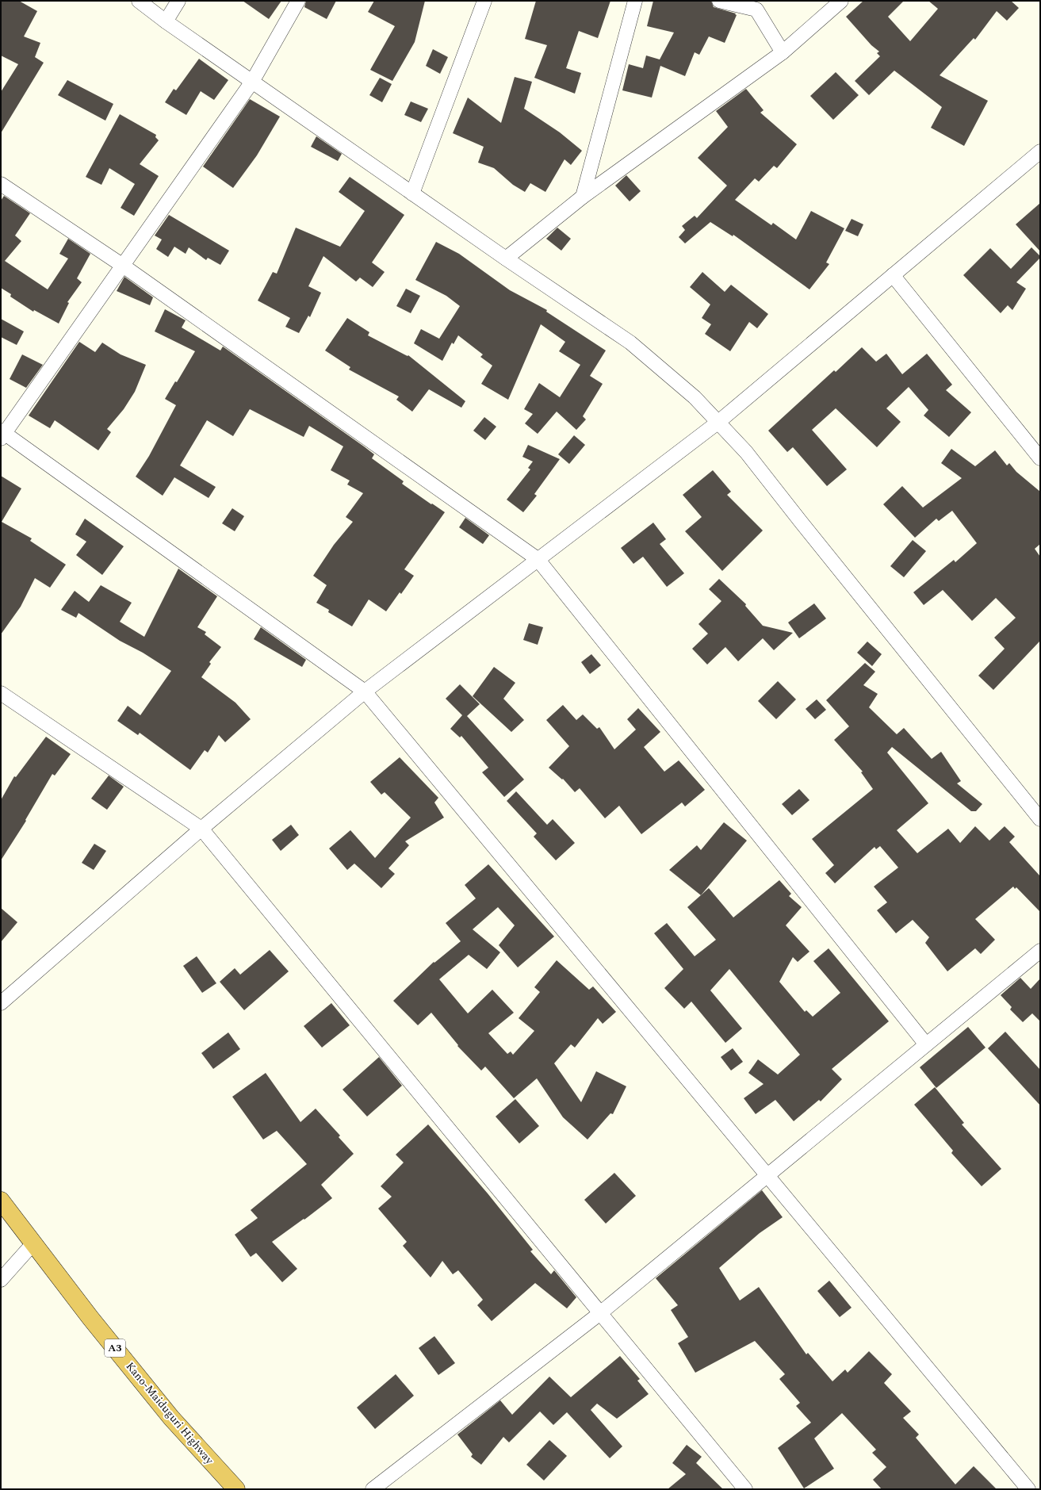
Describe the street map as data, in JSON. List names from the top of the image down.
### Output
{
  "streets": {
    "highway": ["A3", "Kano-Maiduguri Highway"]
  }
}
